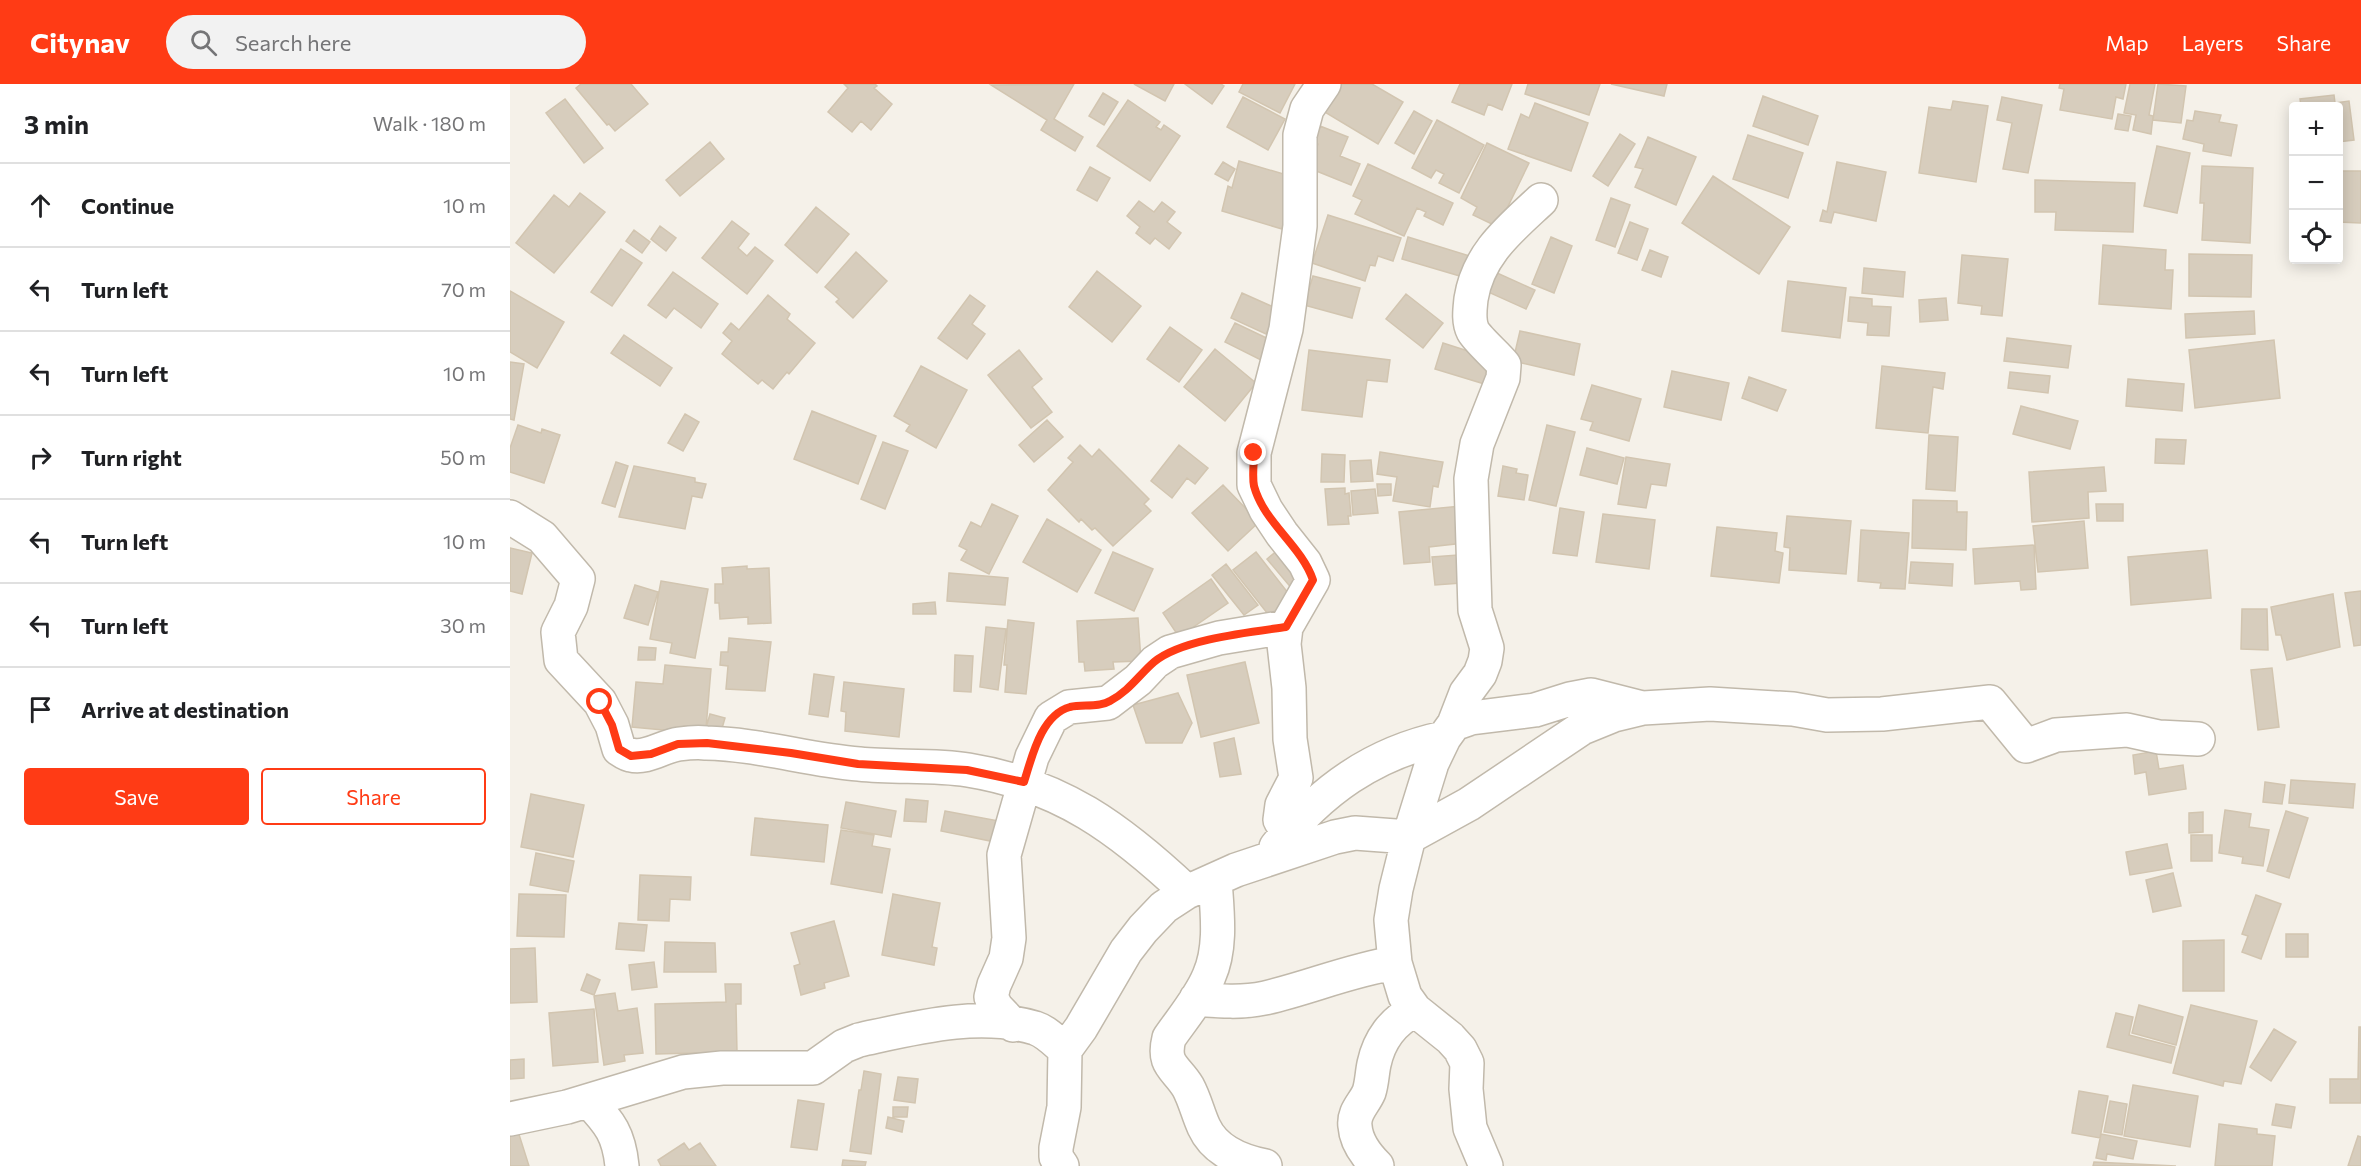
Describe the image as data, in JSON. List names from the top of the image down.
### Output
{
  "page": {
    "header": "Citynav",
    "search": "Search here",
    "nav": ["Map", "Layers", "Share"],
    "heading": ["3 min", "Walk · 180 m"],
    "map_buttons": ["+", "−"],
    "list": [
      ["Continue", "10 m"],
      ["Turn left", "70 m"],
      ["Turn left", "10 m"],
      ["Turn right", "50 m"],
      ["Turn left", "10 m"],
      ["Turn left", "30 m"],
      "Arrive at destination"
    ],
    "buttons": ["Save", "Share"]
  }
}
